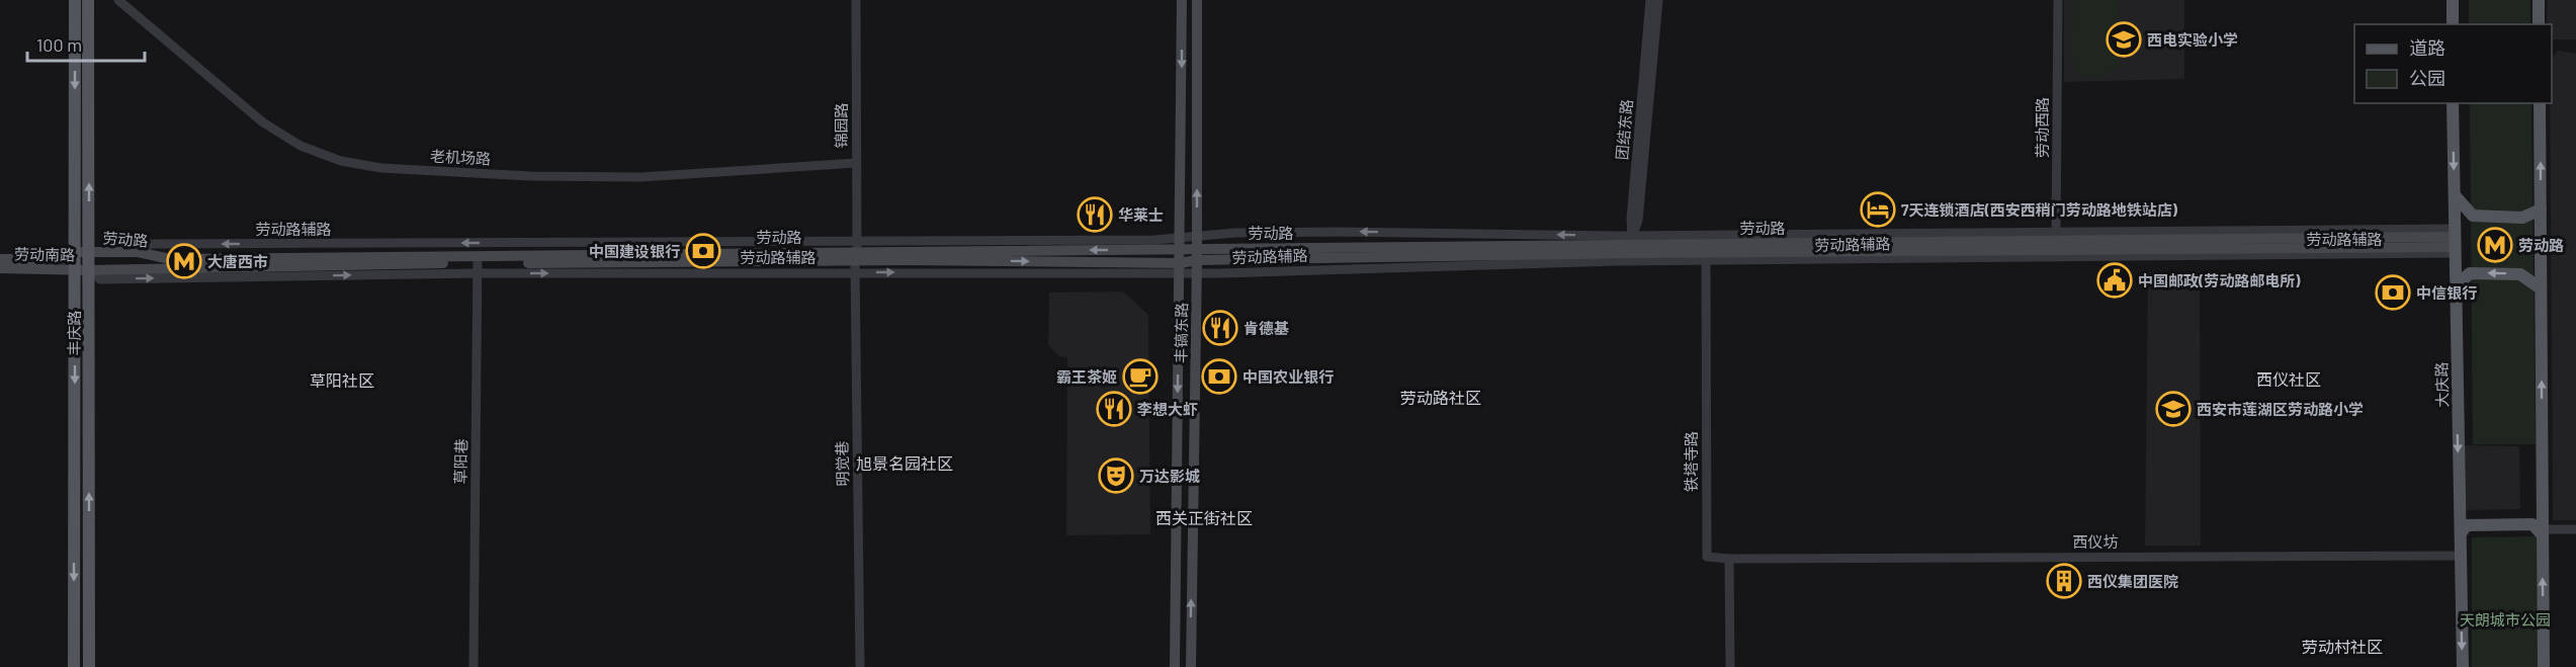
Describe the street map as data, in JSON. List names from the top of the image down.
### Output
{
  "streets": {
    "main road": [
      "劳动路",
      "劳动南路",
      "丰庆路",
      "丰镐东路",
      "大庆路"
    ],
    "street": [
      "锦园路",
      "劳动西路",
      "团结东路",
      "老机场路",
      "劳动路辅路",
      "草阳巷",
      "铁塔寺路",
      "明觉巷",
      "西仪坊"
    ]
  },
  "crossings": [
    ["锦园路", "老机场路"],
    ["锦园路", "劳动路"],
    ["锦园路", "劳动路辅路"],
    ["锦园路", "明觉巷"],
    ["劳动西路", "劳动路"],
    ["劳动西路", "劳动路辅路"],
    ["团结东路", "劳动路"],
    ["团结东路", "劳动路辅路"],
    ["劳动路", "劳动路辅路"],
    ["劳动路", "劳动南路"],
    ["劳动路", "丰庆路"],
    ["劳动路", "丰镐东路"],
    ["劳动路", "大庆路"],
    ["劳动路", "草阳巷"],
    ["劳动路", "铁塔寺路"],
    ["劳动路", "明觉巷"],
    ["劳动路辅路", "丰镐东路"],
    ["劳动路辅路", "大庆路"],
    ["劳动路辅路", "草阳巷"],
    ["劳动路辅路", "铁塔寺路"],
    ["劳动路辅路", "明觉巷"],
    ["劳动南路", "丰庆路"],
    ["大庆路", "西仪坊"],
    ["铁塔寺路", "西仪坊"]
  ],
  "districts": [
    "西仪社区",
    "草阳社区",
    "劳动路社区",
    "旭景名园社区",
    "西关正街社区",
    "劳动村社区"
  ],
  "parks": ["天朗城市公园"],
  "places": {
    "school or university": ["西电实验小学", "西安市莲湖区劳动路小学"],
    "hotel": ["7天连锁酒店(西安西稍门劳动路地铁站店)"],
    "restaurant": ["华莱士", "肯德基", "李想大虾"],
    "metro station": ["劳动路", "大唐西市"],
    "bank": ["中国建设银行", "中信银行", "中国农业银行"],
    "public building": ["中国邮政(劳动路邮电所)"],
    "cafe": ["霸王茶姬"],
    "theatre": ["万达影城"],
    "building": ["西仪集团医院"]
  },
  "legend": ["道路", "公园"],
  "scale_bar": "100 m"
}
